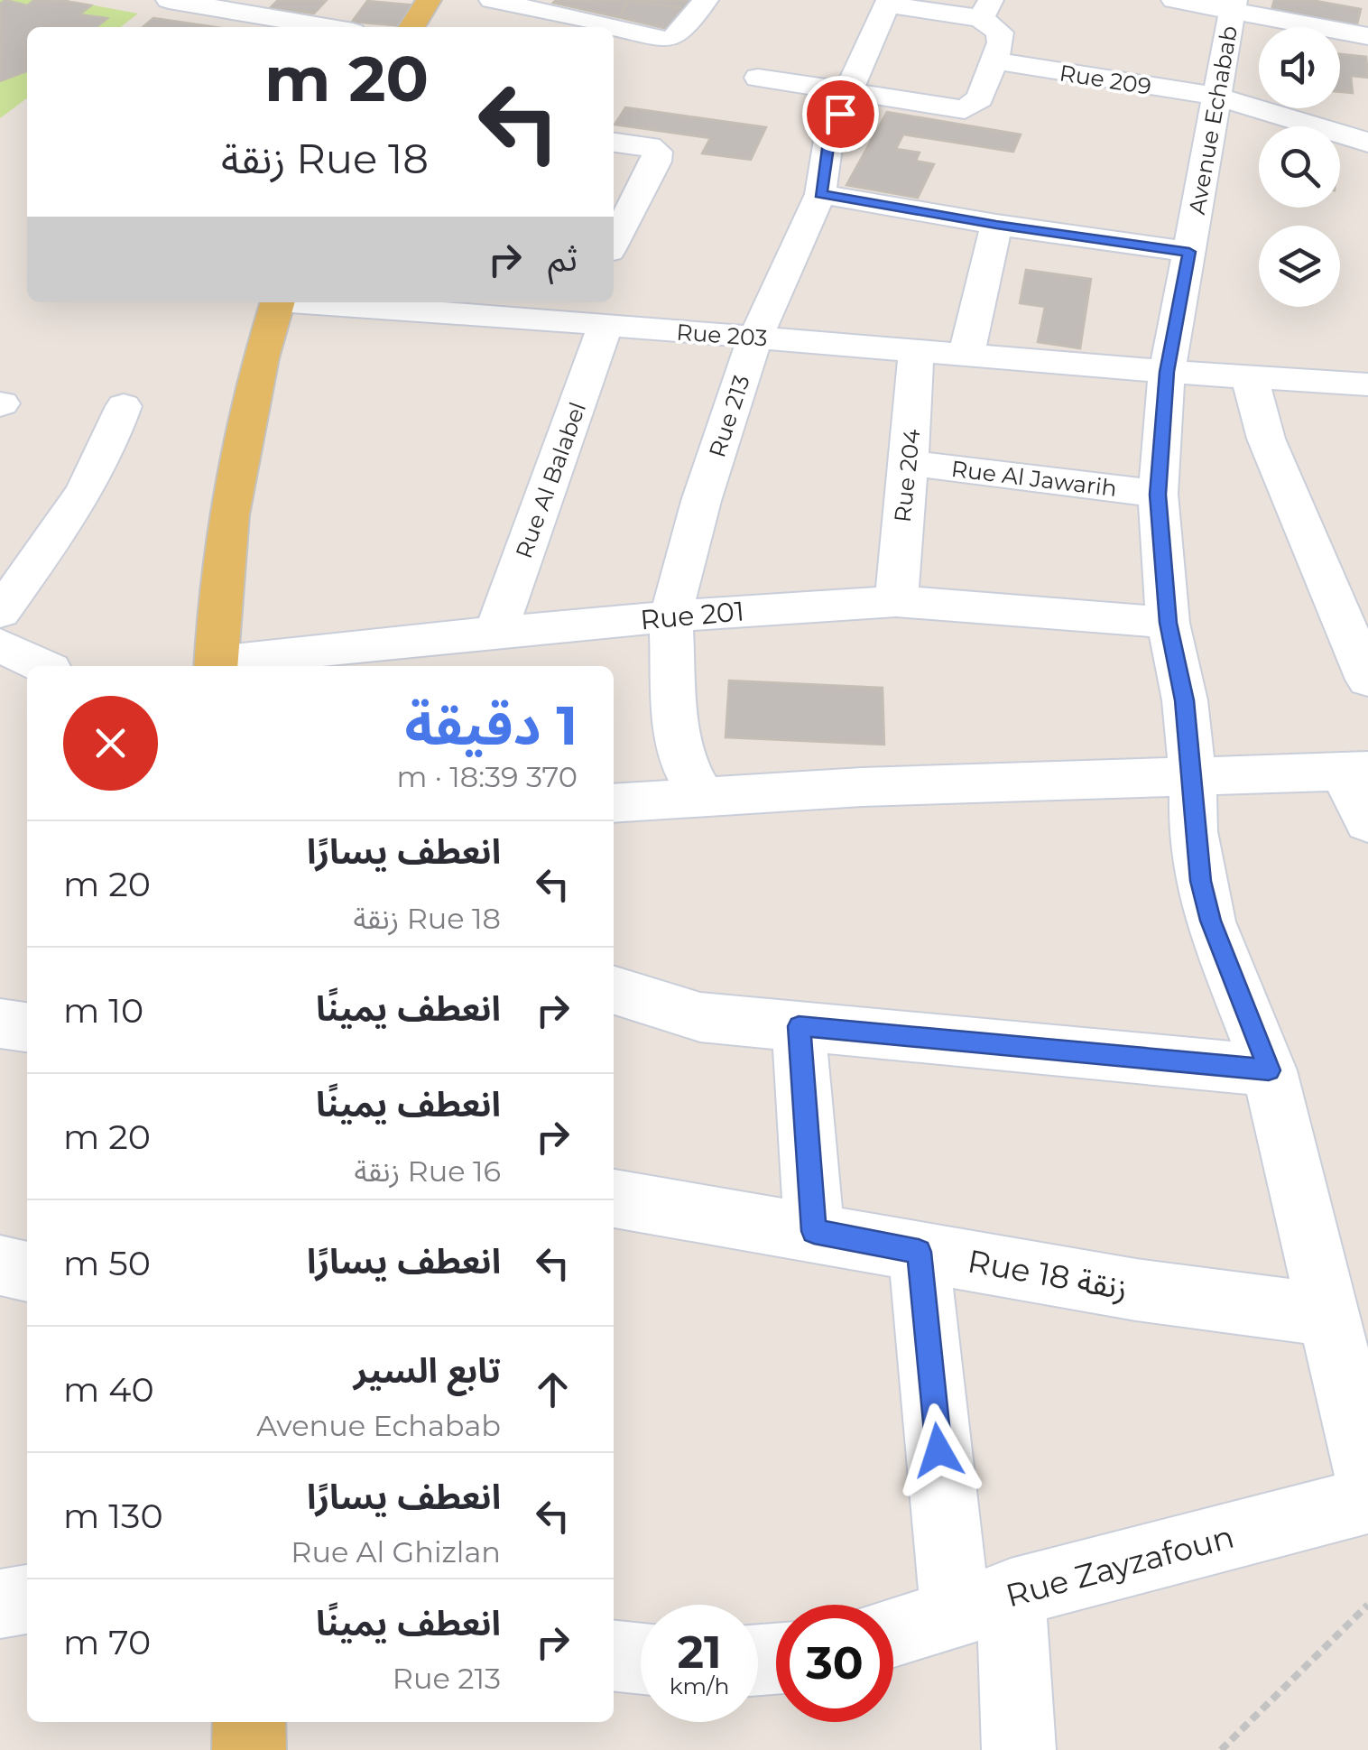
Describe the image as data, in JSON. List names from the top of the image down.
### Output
{
  "streets": {
    "street": [
      "Rue 209",
      "Avenue Echabab",
      "Rue 203",
      "Rue 213",
      "Rue 204",
      "Rue Al Jawarih",
      "Rue Al Balabel",
      "Rue 201",
      "Rue 18 زنقة",
      "Rue Zayzafoun"
    ]
  },
  "crossings": [
    ["Rue 209", "Avenue Echabab"],
    ["Avenue Echabab", "Rue 203"],
    ["Avenue Echabab", "Rue Al Jawarih"],
    ["Avenue Echabab", "Rue 201"],
    ["Avenue Echabab", "Rue 18 زنقة"],
    ["Rue 203", "Rue 213"],
    ["Rue 203", "Rue 204"],
    ["Rue 203", "Rue Al Balabel"],
    ["Rue 213", "Rue 201"],
    ["Rue 204", "Rue Al Jawarih"],
    ["Rue 204", "Rue 201"],
    ["Rue Al Balabel", "Rue 201"]
  ],
  "page": {
    "turn": ["20 m", "Rue 18 زنقة"],
    "then": "ثم",
    "heading": ["1 دقيقة", "370 m · 18:39"],
    "list": [
      {
        "name": "انعطف يسارًا",
        "note": "Rue 18 زنقة",
        "value": "20 m"
      },
      {
        "name": "انعطف يمينًا",
        "value": "10 m"
      },
      {
        "name": "انعطف يمينًا",
        "note": "Rue 16 زنقة",
        "value": "20 m"
      },
      {
        "name": "انعطف يسارًا",
        "value": "50 m"
      },
      {
        "name": "تابع السير",
        "note": "Avenue Echabab",
        "value": "40 m"
      },
      {
        "name": "انعطف يسارًا",
        "note": "Rue Al Ghizlan",
        "value": "130 m"
      },
      {
        "name": "انعطف يمينًا",
        "note": "Rue 213",
        "value": "70 m"
      }
    ],
    "speed": "21 km/h",
    "limit": "30"
  }
}
